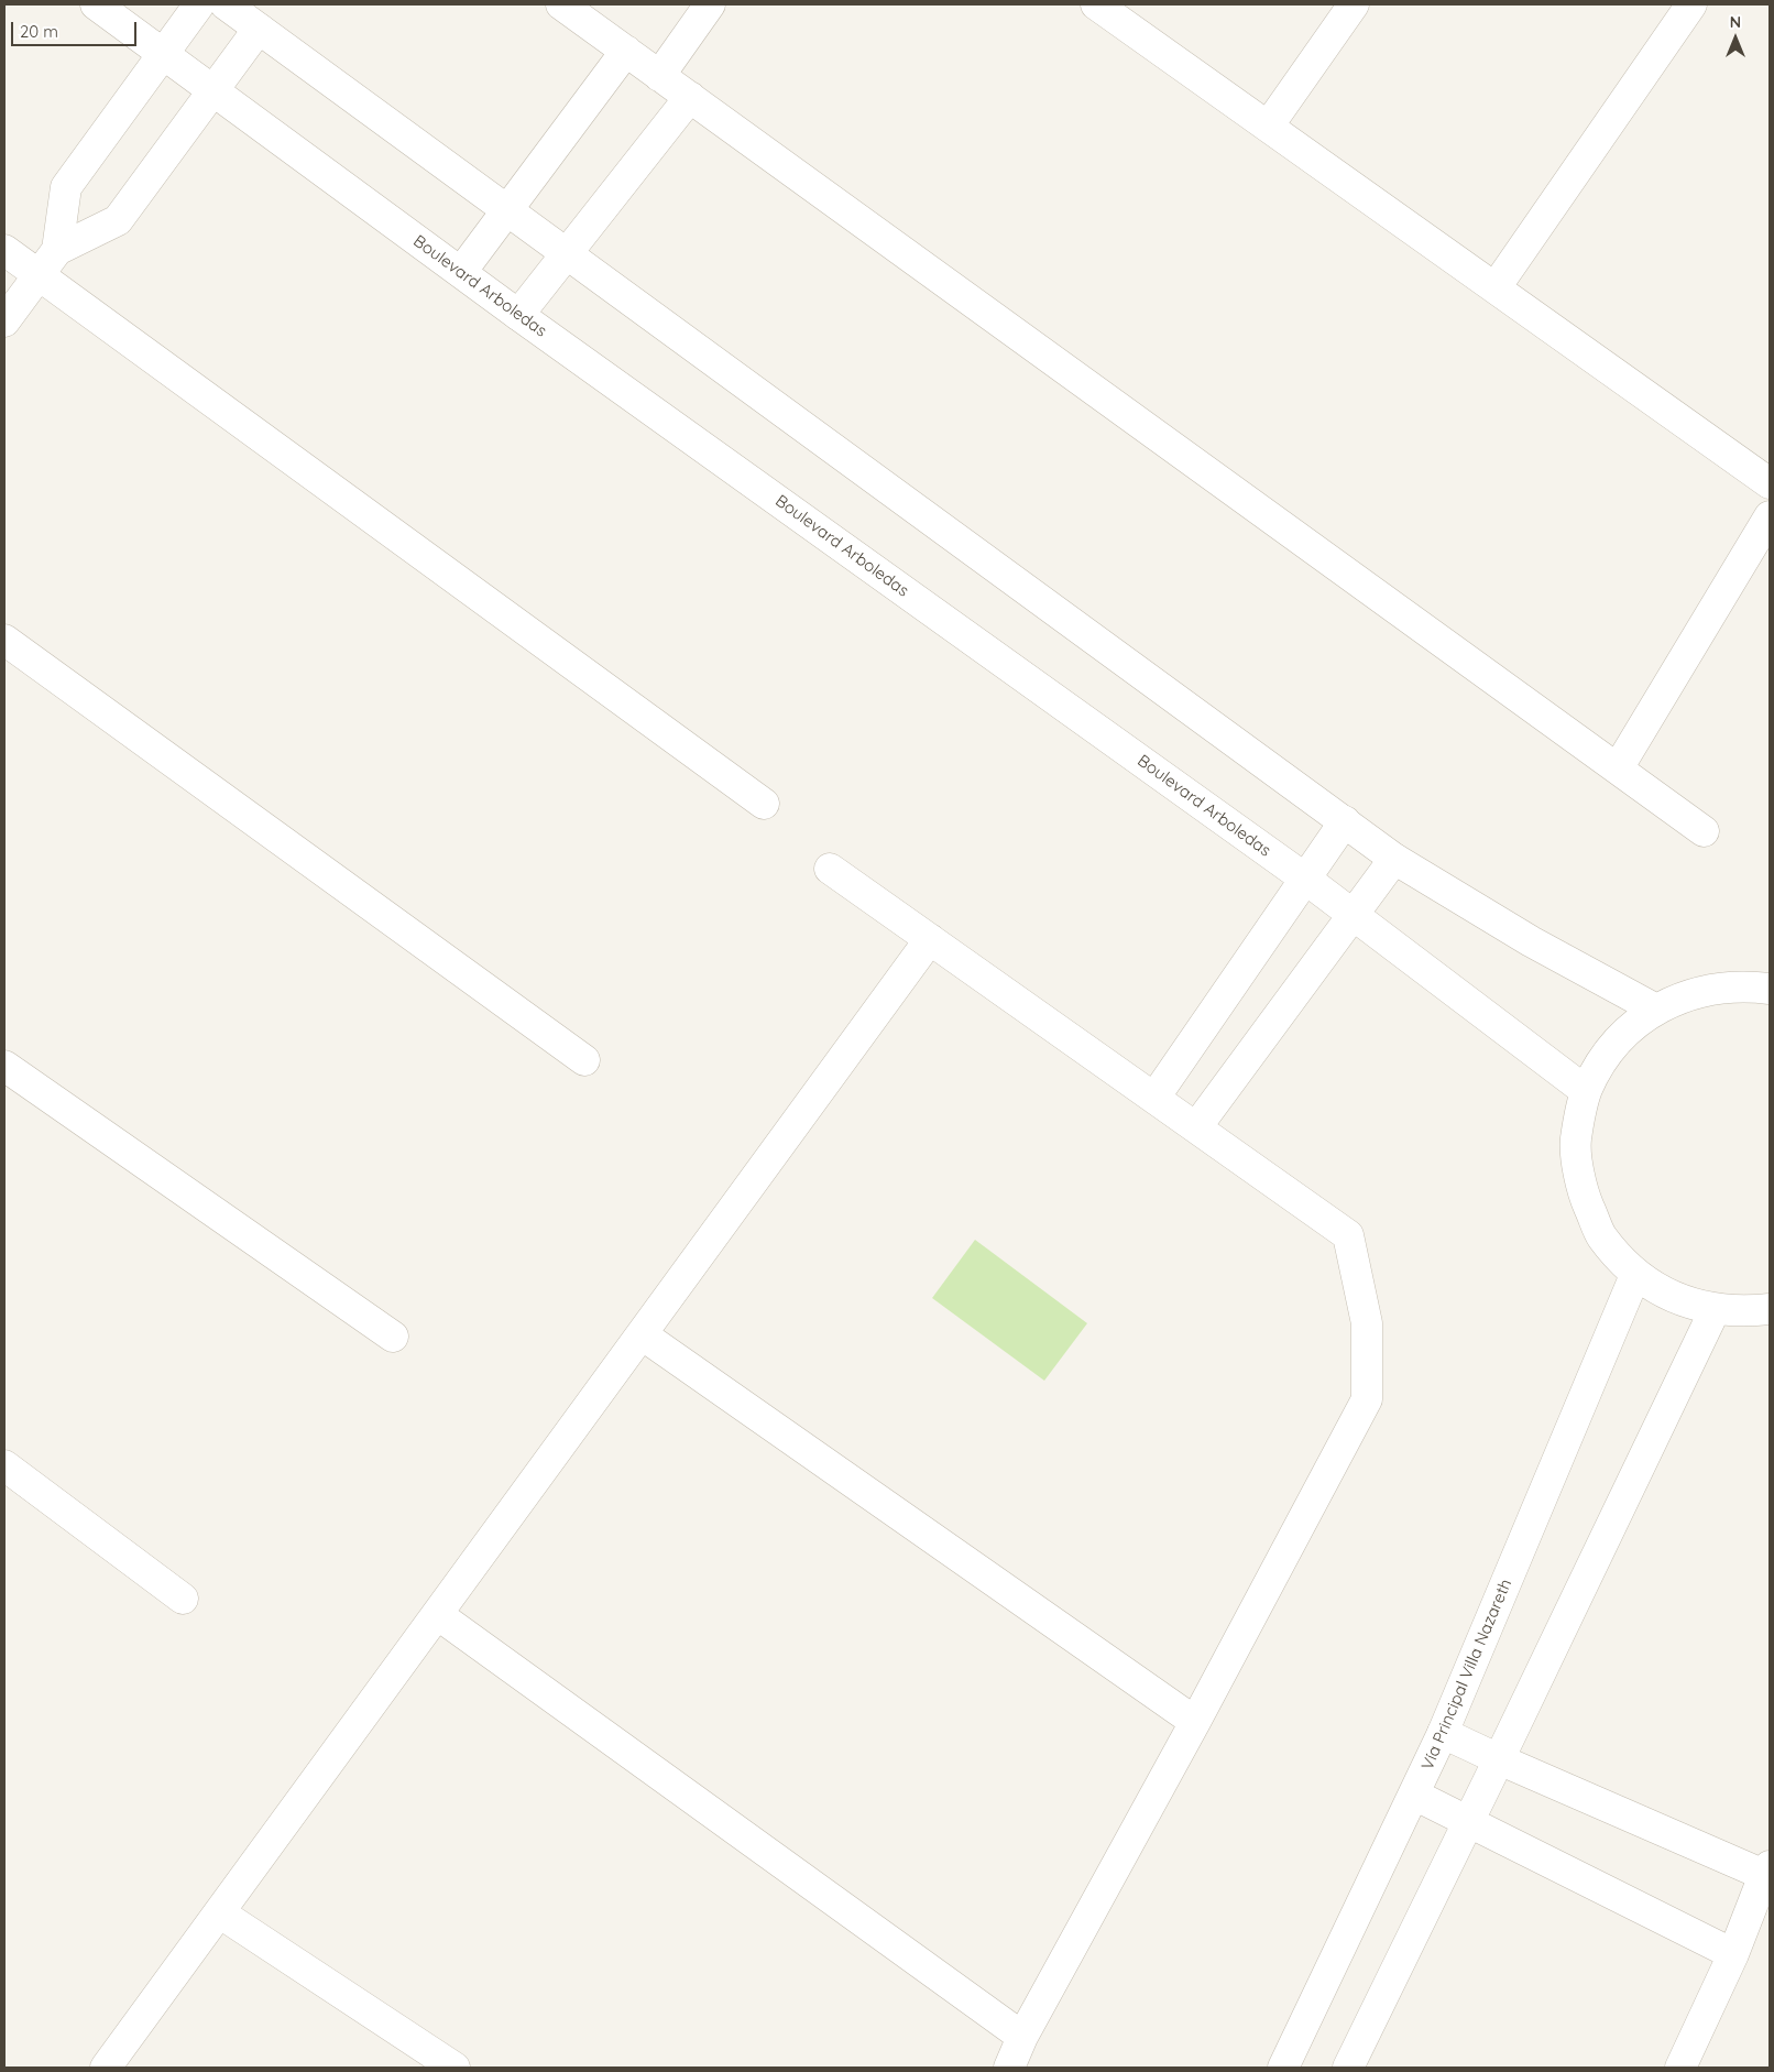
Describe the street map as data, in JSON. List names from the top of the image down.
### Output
{
  "streets": {
    "street": ["Boulevard Arboledas", "Vía Principal Villa Nazareth"]
  },
  "scale_bar": "20 m",
  "north": "top"
}
